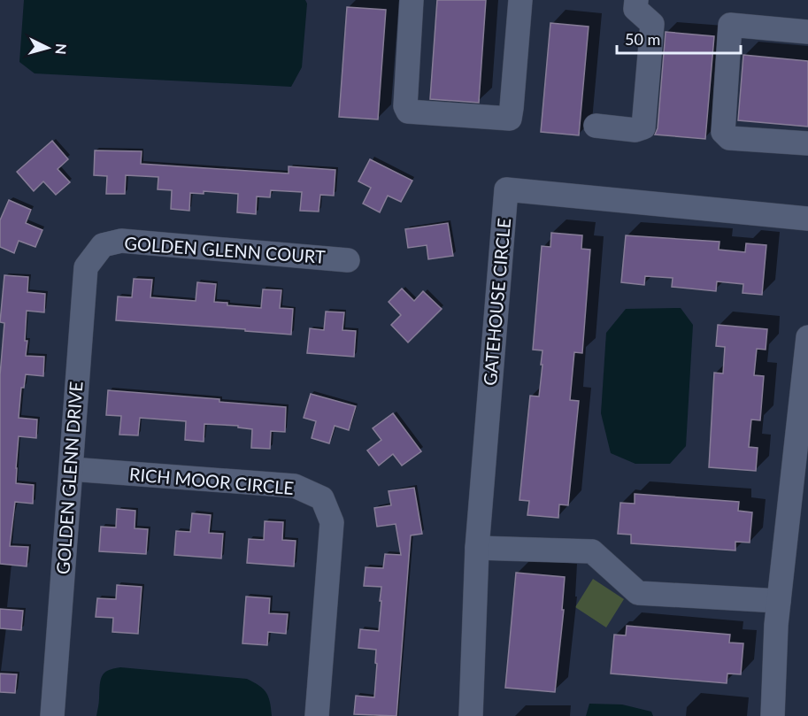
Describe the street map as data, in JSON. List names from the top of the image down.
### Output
{
  "streets": {
    "street": [
      "GOLDEN GLENN COURT",
      "GATEHOUSE CIRCLE",
      "GOLDEN GLENN DRIVE",
      "RICH MOOR CIRCLE"
    ]
  },
  "crossings": [
    ["GOLDEN GLENN COURT", "GOLDEN GLENN DRIVE"],
    ["GOLDEN GLENN DRIVE", "RICH MOOR CIRCLE"]
  ],
  "scale_bar": "50 m",
  "north": "right"
}
